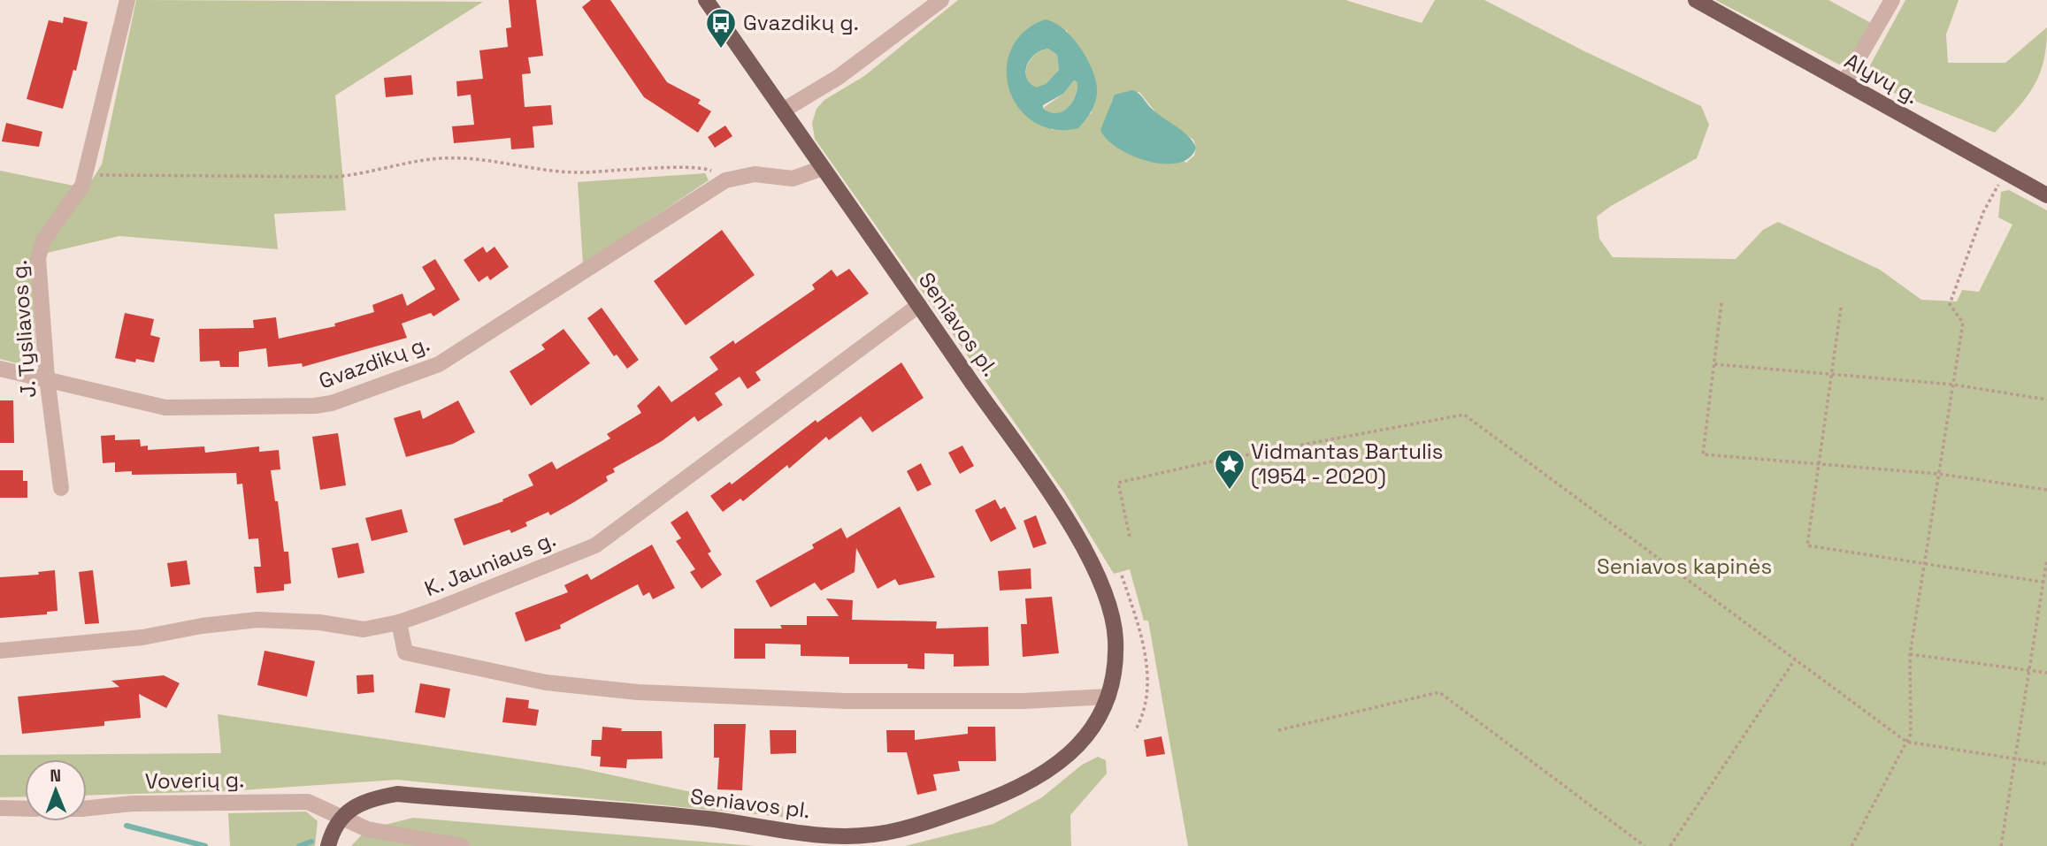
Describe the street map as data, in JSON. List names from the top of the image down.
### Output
{
  "streets": {
    "main road": ["Alyvų g.", "Seniavos pl."],
    "street": [
      "J. Tysliavos g.",
      "Gvazdikų g.",
      "K. Jauniaus g.",
      "Voverių g."
    ]
  },
  "crossings": [
    ["Seniavos pl.", "Gvazdikų g."],
    ["Seniavos pl.", "K. Jauniaus g."],
    ["Seniavos pl.", "Voverių g."],
    ["J. Tysliavos g.", "Gvazdikų g."]
  ],
  "parks": ["Seniavos kapinės"],
  "places": {
    "bus stop": ["Gvazdikų g."],
    "place": ["Vidmantas Bartulis (1954 - 2020)"]
  },
  "north": "top"
}
